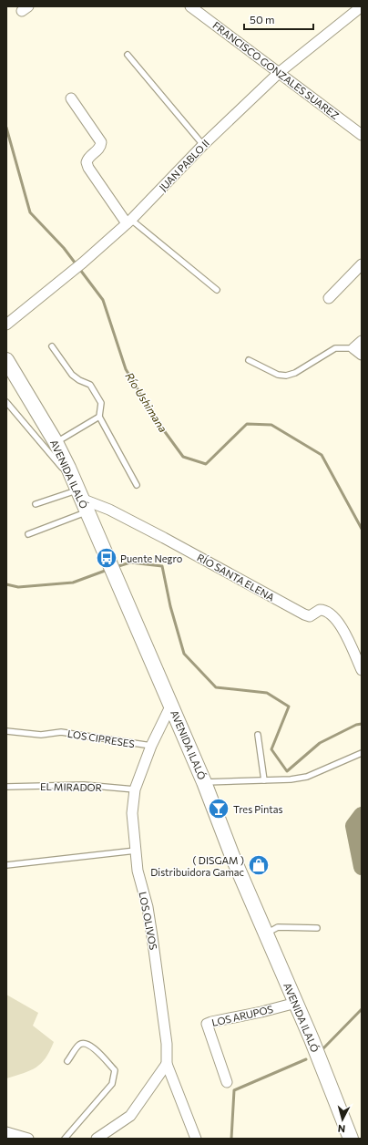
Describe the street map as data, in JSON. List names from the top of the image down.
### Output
{
  "streets": {
    "main road": ["AVENIDA ILALÓ"],
    "street": [
      "FRANCISCO GONZALES SUAREZ",
      "JUAN PABLO II",
      "RÍO SANTA ELENA",
      "LOS OLIVOS",
      "LOS ARUPOS"
    ],
    "lane": ["LOS CIPRESES", "EL MIRADOR"]
  },
  "crossings": [
    ["FRANCISCO GONZALES SUAREZ", "JUAN PABLO II"],
    ["AVENIDA ILALÓ", "RÍO SANTA ELENA"],
    ["AVENIDA ILALÓ", "LOS OLIVOS"],
    ["AVENIDA ILALÓ", "LOS ARUPOS"],
    ["LOS CIPRESES", "LOS OLIVOS"],
    ["EL MIRADOR", "LOS OLIVOS"]
  ],
  "water": ["Río Ushimana"],
  "places": {
    "bus stop": ["Puente Negro"],
    "bar": ["Tres Pintas"],
    "shop": ["( DISGAM ) Distribuidora Gamac"]
  },
  "scale_bar": "50 m",
  "north": "bottom"
}
